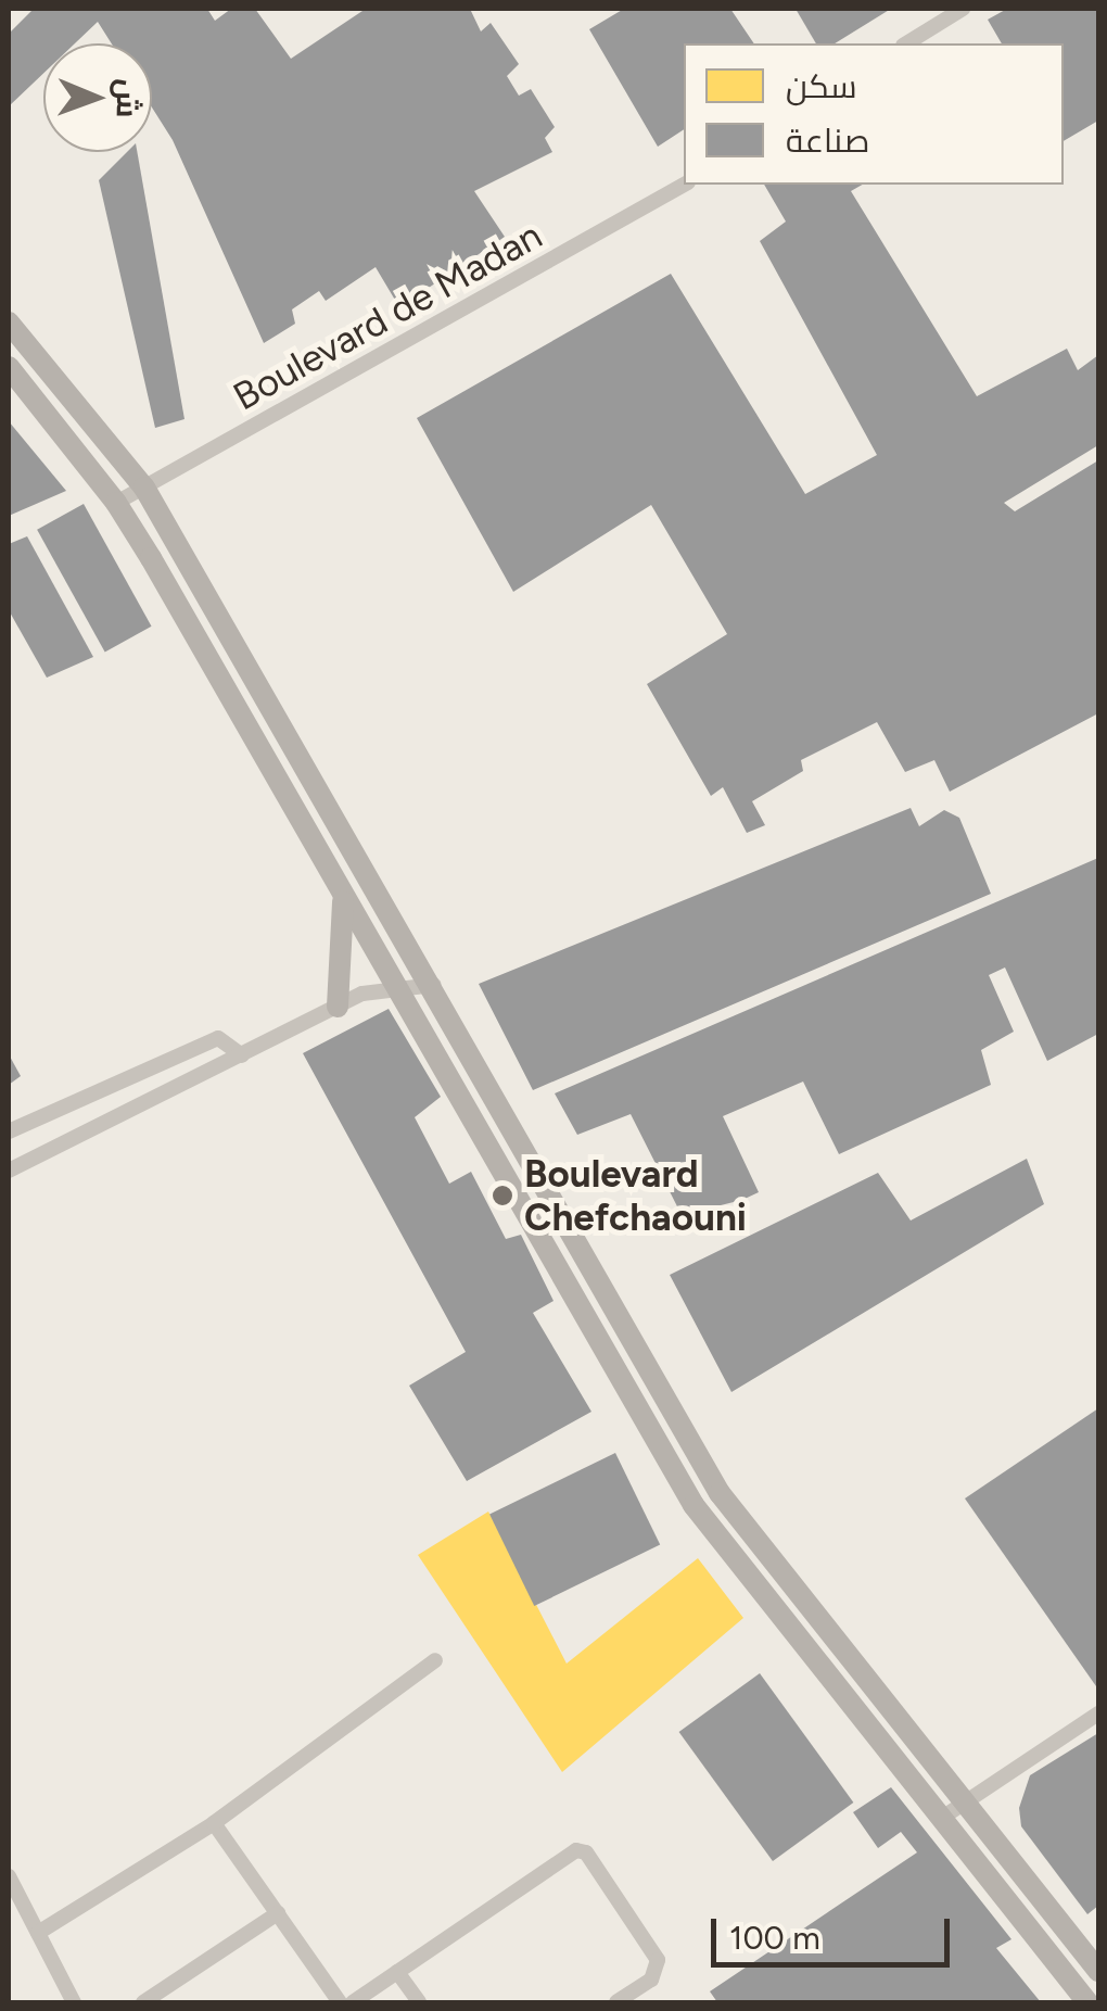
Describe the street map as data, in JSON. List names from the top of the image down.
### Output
{
  "streets": {
    "street": ["Boulevard de Madan"]
  },
  "places": ["Boulevard Chefchaouni"],
  "legend": ["سكن", "صناعة"],
  "scale_bar": "100 m",
  "north": "right"
}
